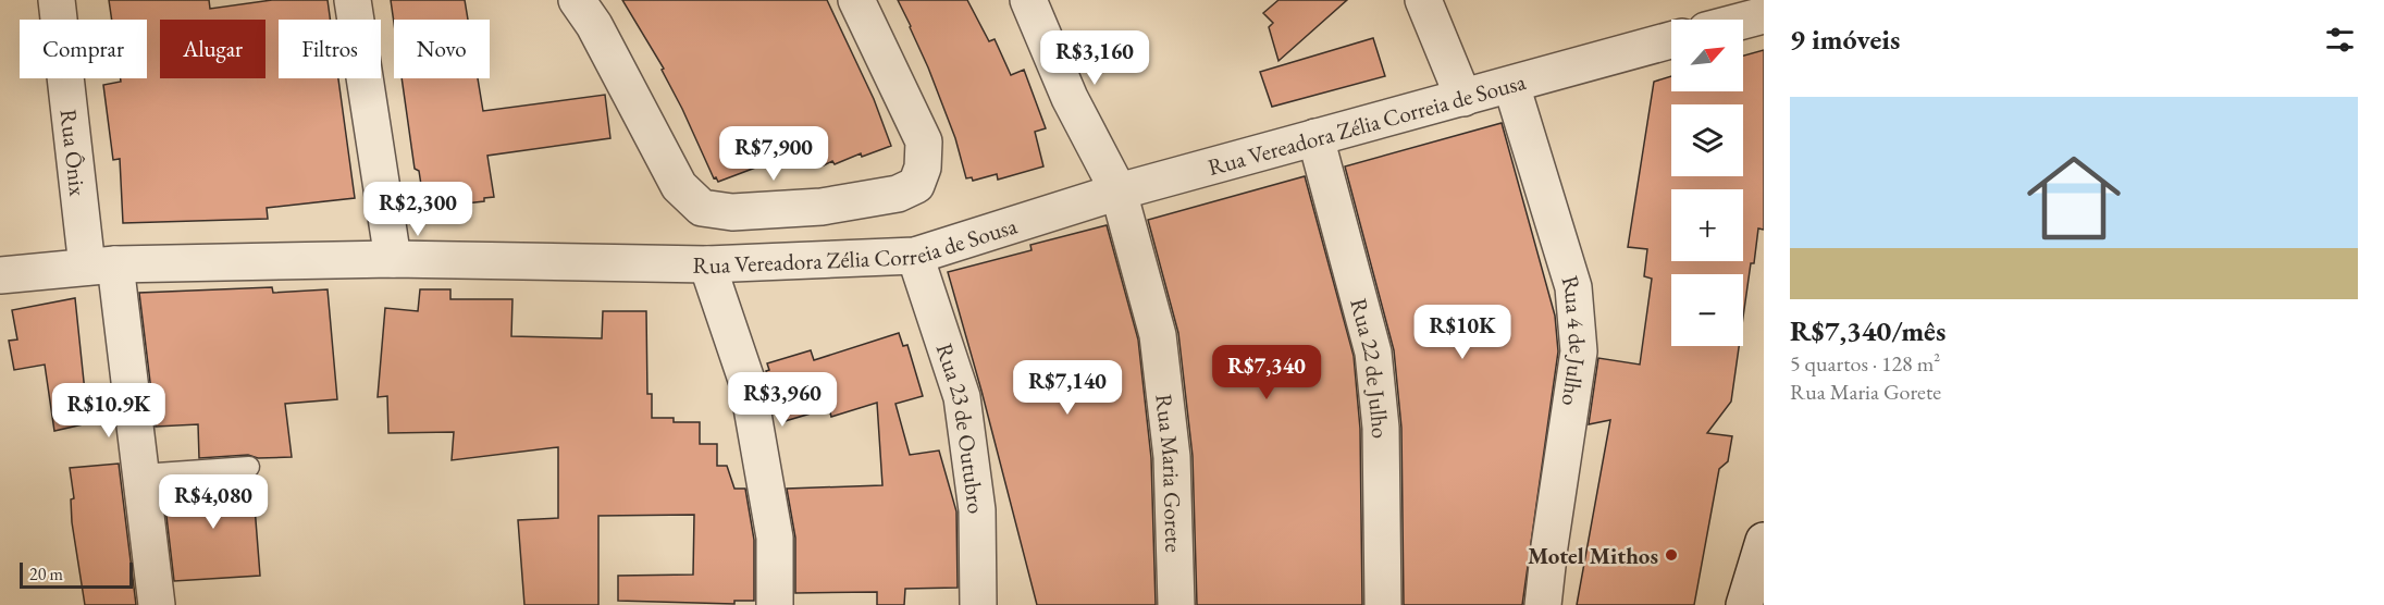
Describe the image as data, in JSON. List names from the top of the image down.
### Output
{
  "streets": {
    "street": [
      "Rua Vereadora Zélia Correia de Sousa",
      "Rua Ônix",
      "Rua 4 de Julho",
      "Rua 22 de Julho",
      "Rua 23 de Outubro",
      "Rua Maria Gorete"
    ]
  },
  "crossings": [
    ["Rua Vereadora Zélia Correia de Sousa", "Rua Ônix"],
    ["Rua Vereadora Zélia Correia de Sousa", "Rua 4 de Julho"],
    ["Rua Vereadora Zélia Correia de Sousa", "Rua 22 de Julho"],
    ["Rua Vereadora Zélia Correia de Sousa", "Rua 23 de Outubro"],
    ["Rua Vereadora Zélia Correia de Sousa", "Rua Maria Gorete"]
  ],
  "places": ["Motel Mithos"],
  "scale_bar": "20 m",
  "north": "top right",
  "page": {
    "heading": "9 imóveis",
    "map_buttons": ["+", "−"],
    "chip": [
      "Comprar",
      "Alugar",
      "Filtros",
      "Novo"
    ],
    "price": [
      "R$3,160",
      "R$7,900",
      "R$2,300",
      "R$10K",
      "R$7,340",
      "R$7,140",
      "R$3,960",
      "R$10.9K",
      "R$4,080"
    ],
    "list": [
      {
        "name": "R$7,340/mês",
        "note": "5 quartos · 128 m² · Rua Maria Gorete"
      }
    ],
    "scale": "20 m"
  }
}
